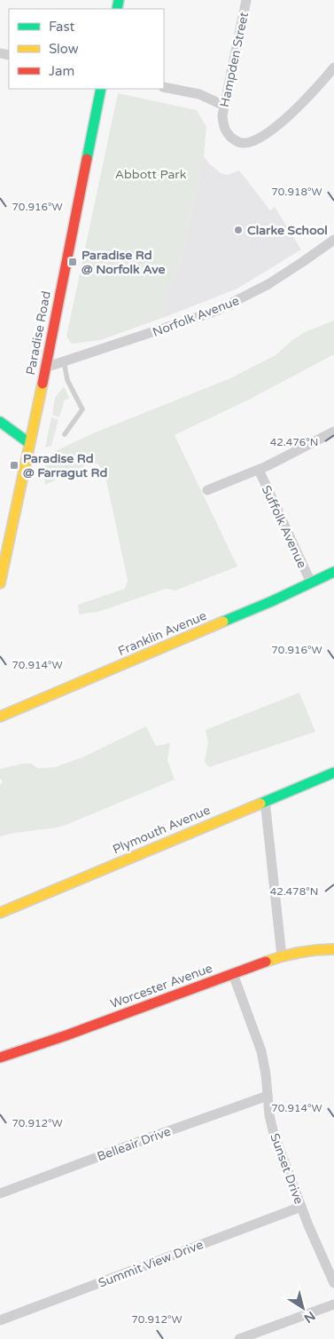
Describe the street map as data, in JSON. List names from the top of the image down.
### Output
{
  "streets": {
    "main road": [
      "Paradise Road",
      "Franklin Avenue",
      "Plymouth Avenue",
      "Worcester Avenue"
    ],
    "street": [
      "Hampden Street",
      "Norfolk Avenue",
      "Suffolk Avenue",
      "Belleair Drive",
      "Sunset Drive",
      "Summit View Drive"
    ]
  },
  "crossings": [
    ["Norfolk Avenue", "Paradise Road"],
    ["Suffolk Avenue", "Franklin Avenue"],
    ["Worcester Avenue", "Sunset Drive"],
    ["Belleair Drive", "Sunset Drive"],
    ["Sunset Drive", "Summit View Drive"]
  ],
  "parks": ["Abbott Park"],
  "places": {
    "other": ["Clarke School"],
    "transit": ["Paradise Rd @ Norfolk Ave", "Paradise Rd @ Farragut Rd"]
  },
  "legend": ["Fast", "Slow", "Jam"],
  "north": "bottom right",
  "coordinates": [
    "70.918°W",
    "70.916°W",
    "42.476°N",
    "70.914°W",
    "42.478°N",
    "70.912°W"
  ]
}
